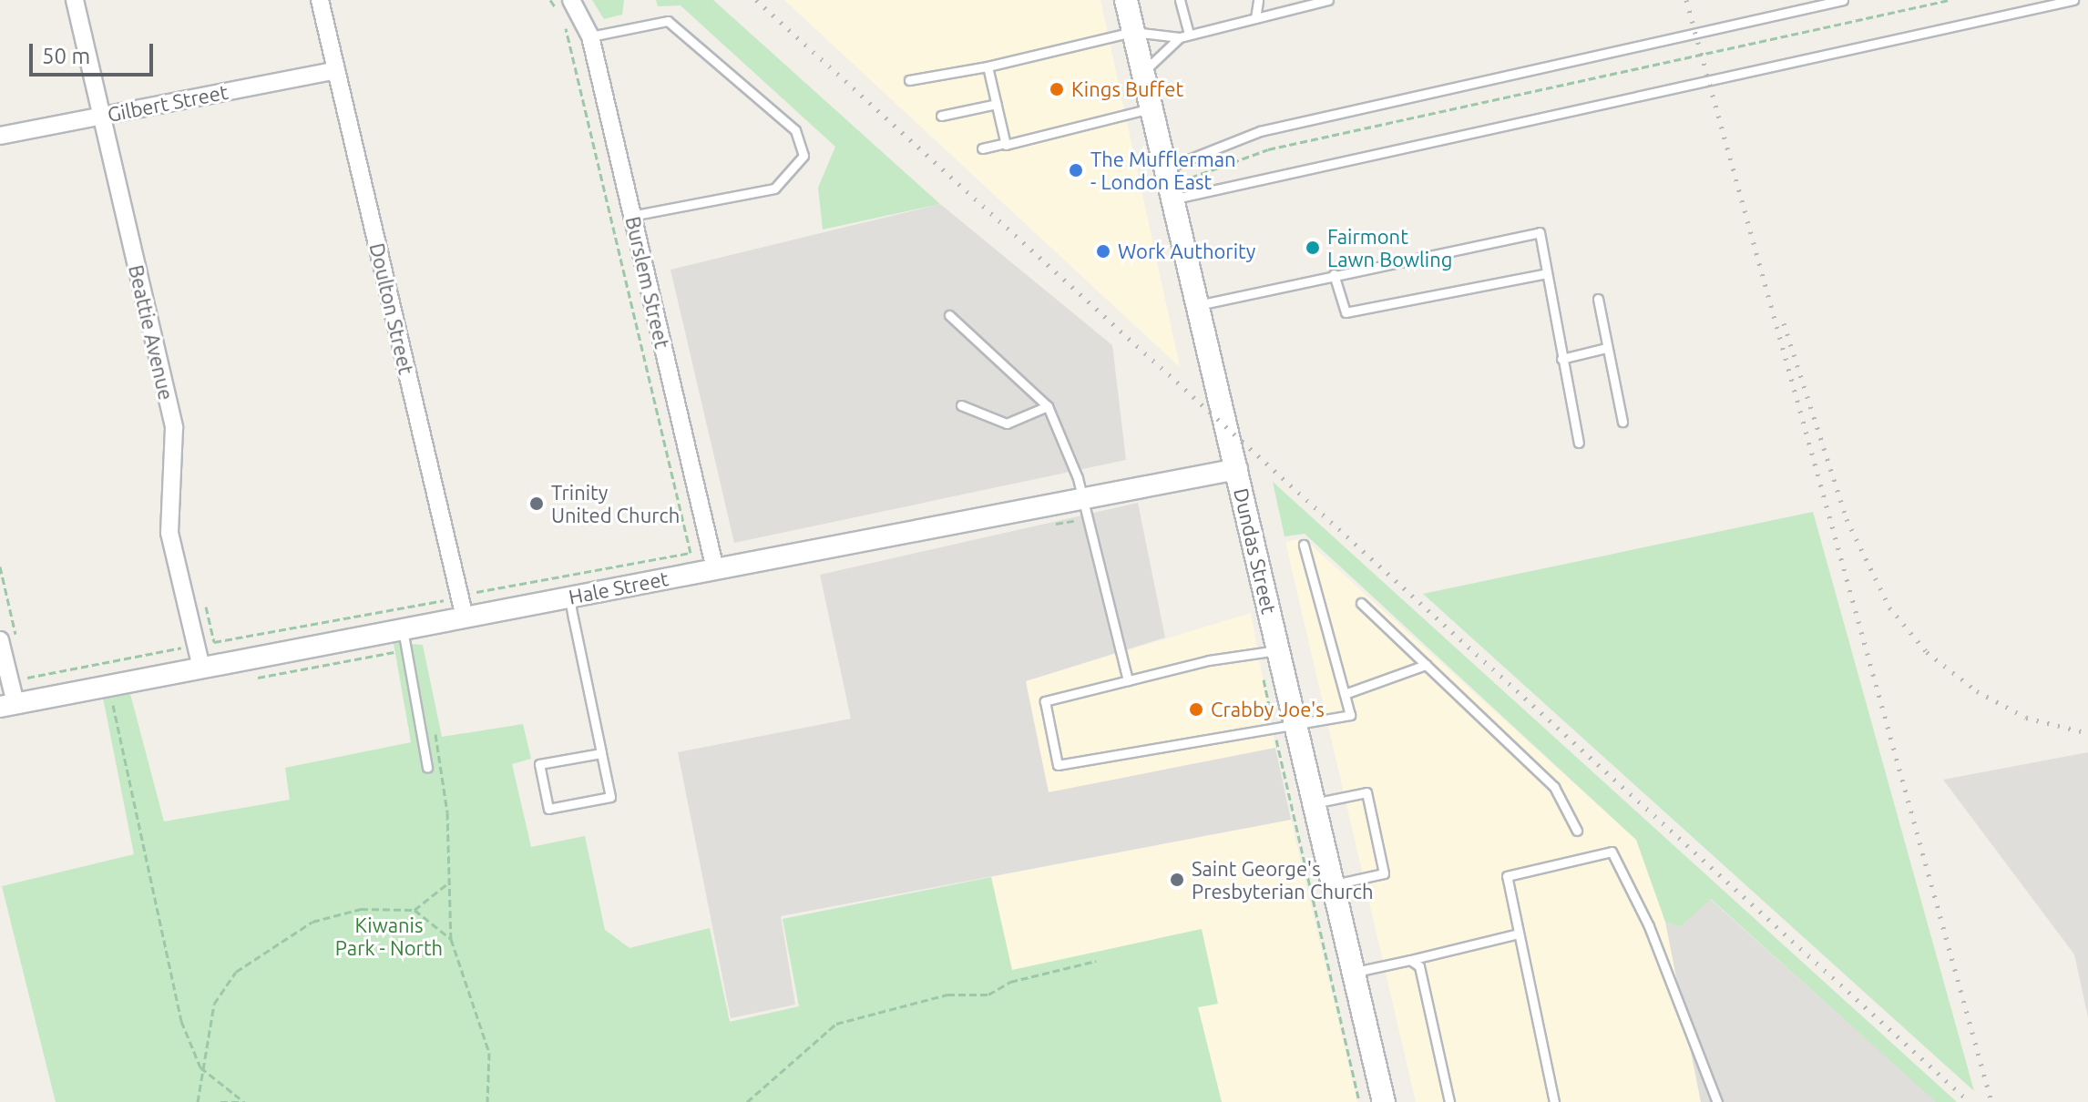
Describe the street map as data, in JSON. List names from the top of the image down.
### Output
{
  "streets": {
    "main road": ["Dundas Street"],
    "street": [
      "Gilbert Street",
      "Burslem Street",
      "Doulton Street",
      "Beattie Avenue",
      "Hale Street"
    ]
  },
  "crossings": [
    ["Gilbert Street", "Doulton Street"],
    ["Gilbert Street", "Beattie Avenue"],
    ["Burslem Street", "Hale Street"],
    ["Doulton Street", "Hale Street"],
    ["Beattie Avenue", "Hale Street"],
    ["Dundas Street", "Hale Street"]
  ],
  "parks": ["Kiwanis Park - North"],
  "places": [
    "Kings Buffet",
    "The Mufflerman - London East",
    "Fairmont Lawn Bowling",
    "Work Authority",
    "Trinity United Church",
    "Crabby Joe's",
    "Saint George's Presbyterian Church"
  ],
  "scale_bar": "50 m"
}
